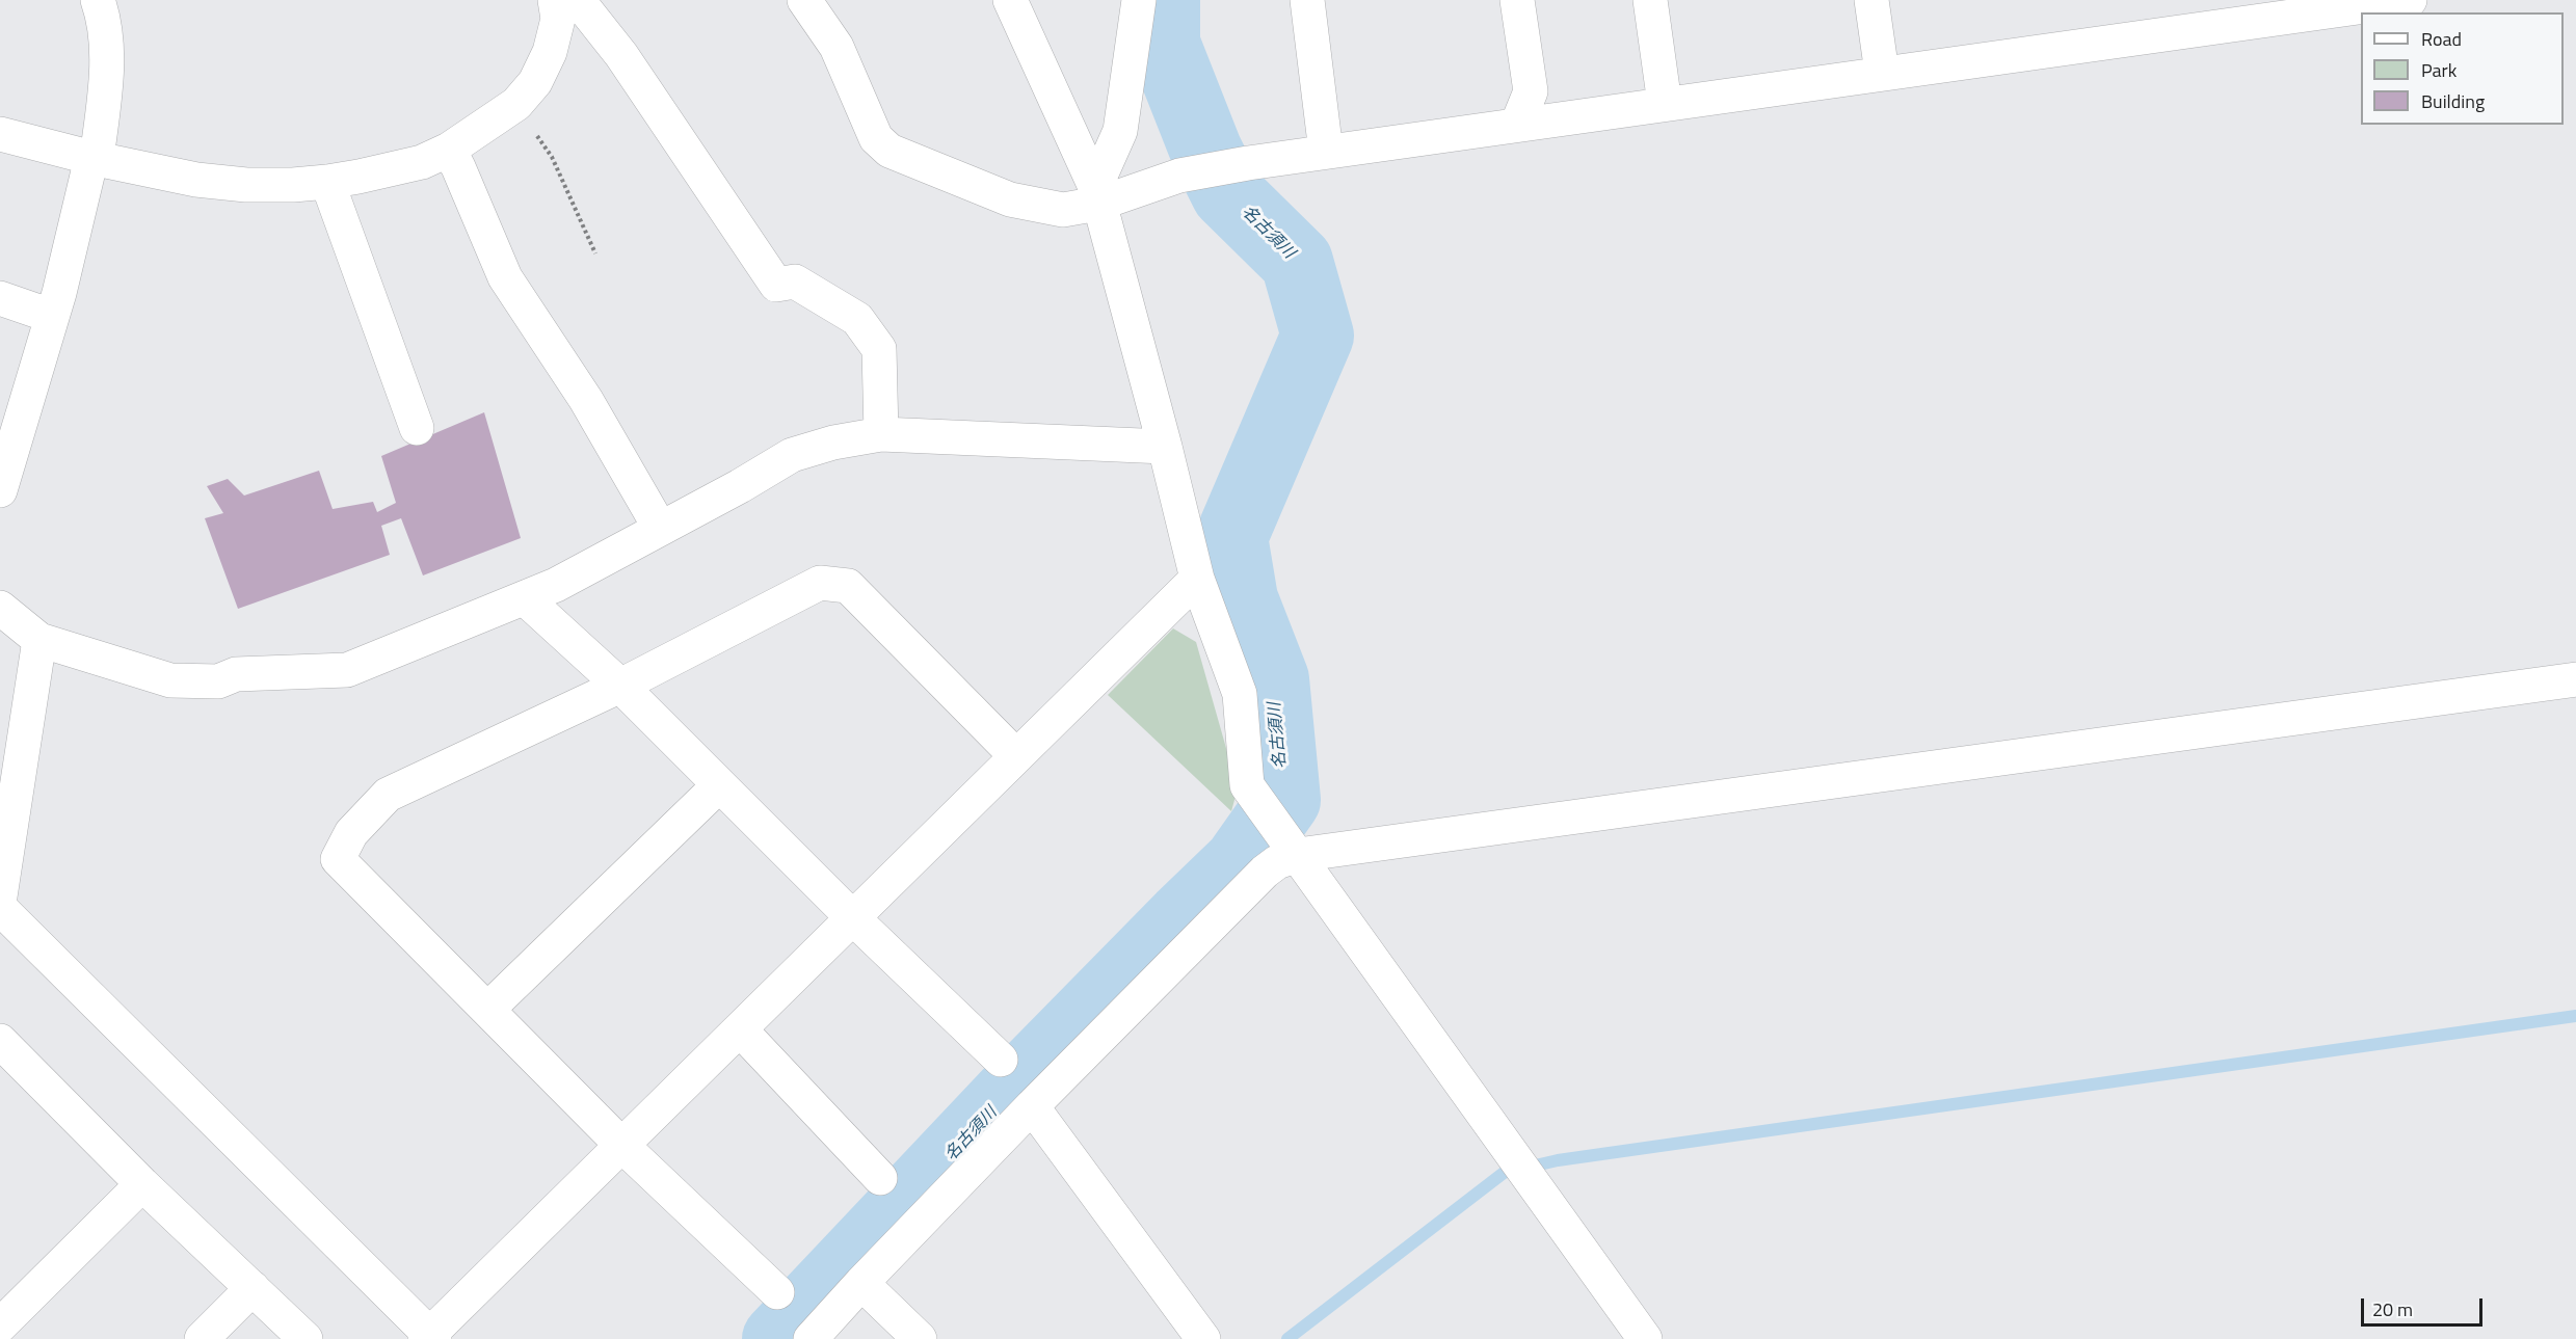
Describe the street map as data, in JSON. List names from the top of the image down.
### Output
{
  "water": ["名古須川"],
  "legend": ["Road", "Park", "Building"],
  "scale_bar": "20 m"
}
